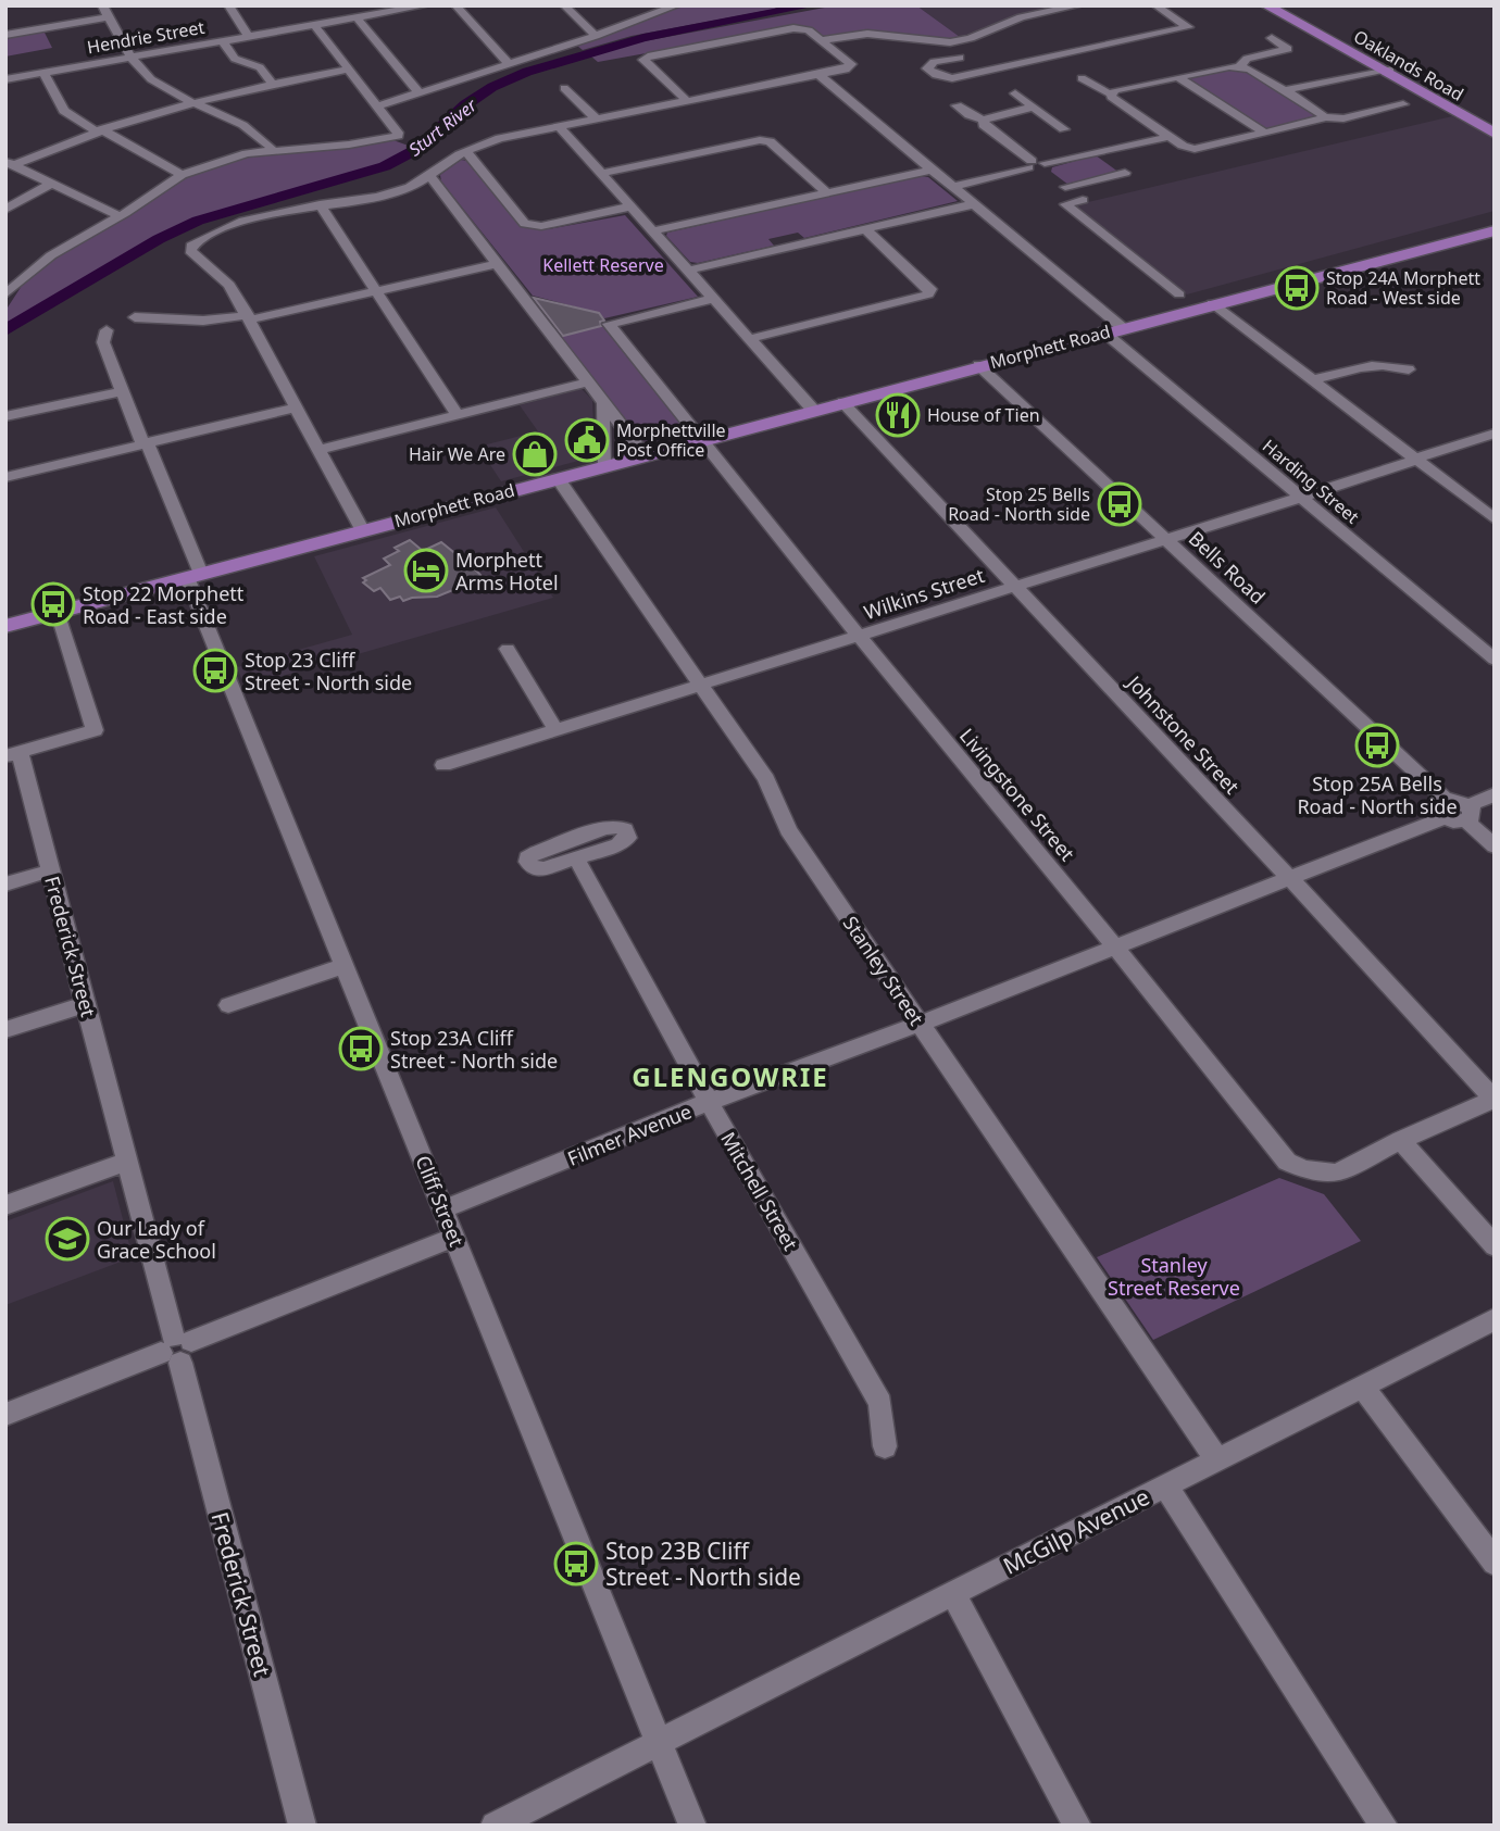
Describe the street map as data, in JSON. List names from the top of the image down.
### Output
{
  "streets": {
    "main road": ["Oaklands Road", "Morphett Road"],
    "street": [
      "Hendrie Street",
      "Harding Street",
      "Bells Road",
      "Wilkins Street",
      "Johnstone Street",
      "Livingstone Street",
      "Frederick Street",
      "Stanley Street",
      "Filmer Avenue",
      "Mitchell Street",
      "Cliff Street",
      "McGilp Avenue"
    ]
  },
  "crossings": [
    ["Morphett Road", "Harding Street"],
    ["Morphett Road", "Bells Road"],
    ["Morphett Road", "Johnstone Street"],
    ["Morphett Road", "Livingstone Street"],
    ["Morphett Road", "Frederick Street"],
    ["Morphett Road", "Stanley Street"],
    ["Morphett Road", "Cliff Street"],
    ["Harding Street", "Wilkins Street"],
    ["Bells Road", "Wilkins Street"],
    ["Bells Road", "Filmer Avenue"],
    ["Wilkins Street", "Johnstone Street"],
    ["Wilkins Street", "Livingstone Street"],
    ["Wilkins Street", "Stanley Street"],
    ["Johnstone Street", "Filmer Avenue"],
    ["Livingstone Street", "Filmer Avenue"],
    ["Stanley Street", "Filmer Avenue"],
    ["Stanley Street", "McGilp Avenue"],
    ["Filmer Avenue", "Mitchell Street"],
    ["Filmer Avenue", "Cliff Street"],
    ["Cliff Street", "McGilp Avenue"]
  ],
  "districts": ["GLENGOWRIE"],
  "water": ["Sturt River"],
  "parks": ["Kellett Reserve", "Stanley Street Reserve"],
  "places": {
    "bus stop": [
      "Stop 24A Morphett Road - West side",
      "Stop 25 Bells Road - North side",
      "Stop 22 Morphett Road - East side",
      "Stop 23 Cliff Street - North side",
      "Stop 25A Bells Road - North side",
      "Stop 23A Cliff Street - North side",
      "Stop 23B Cliff Street - North side"
    ],
    "restaurant": ["House of Tien"],
    "public building": ["Morphettville Post Office"],
    "shop": ["Hair We Are"],
    "hotel": ["Morphett Arms Hotel"],
    "school or university": ["Our Lady of Grace School"]
  }
}
